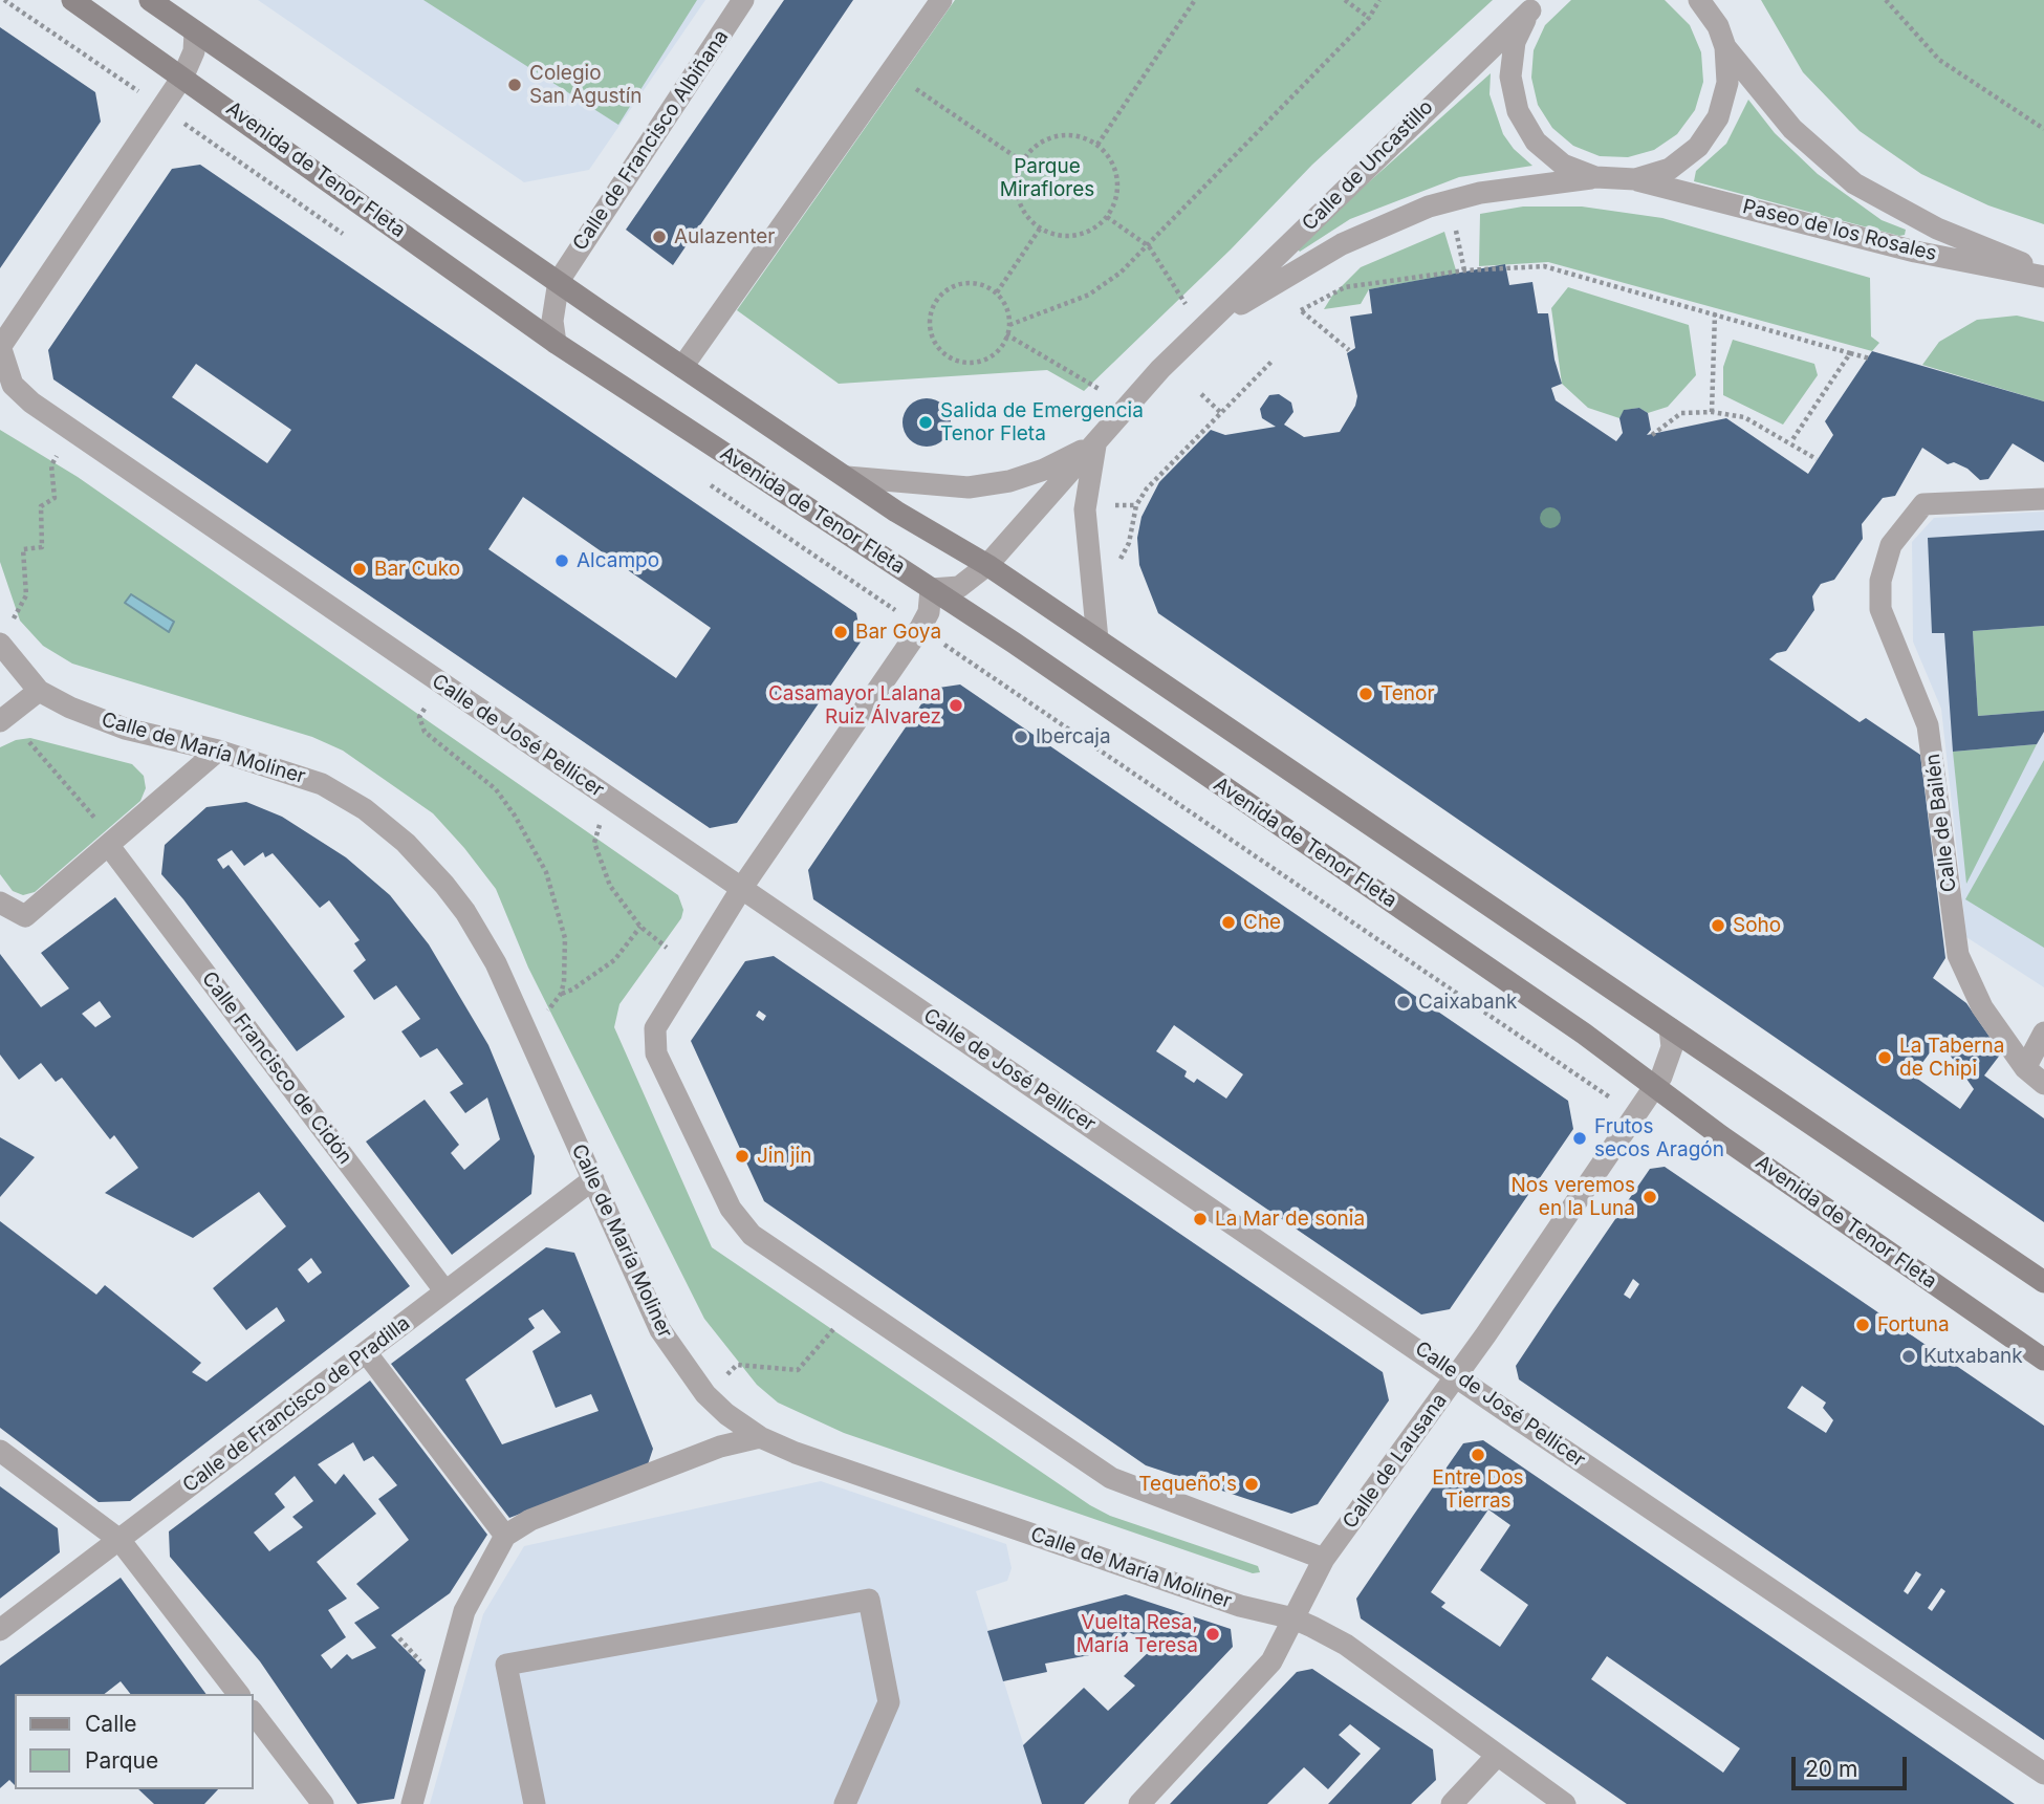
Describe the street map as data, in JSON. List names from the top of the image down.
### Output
{
  "streets": {
    "main road": ["Avenida de Tenor Fleta"],
    "street": [
      "Calle de Francisco Albiñana",
      "Calle de Uncastillo",
      "Paseo de los Rosales",
      "Calle de José Pellicer",
      "Calle de María Moliner",
      "Calle de Bailén",
      "Calle Francisco de Cidón",
      "Calle de Francisco de Pradilla",
      "Calle de Lausana"
    ]
  },
  "crossings": [
    ["Calle de Uncastillo", "Avenida de Tenor Fleta"],
    ["Avenida de Tenor Fleta", "Calle de Lausana"],
    ["Calle de José Pellicer", "Calle de Lausana"],
    ["Calle de María Moliner", "Calle de Francisco de Pradilla"],
    ["Calle de María Moliner", "Calle de Lausana"],
    ["Calle Francisco de Cidón", "Calle de Francisco de Pradilla"]
  ],
  "parks": ["Parque Miraflores"],
  "places": [
    "Colegio San Agustín",
    "Aulazenter",
    "Salida de Emergencia Tenor Fleta",
    "Alcampo",
    "Bar Cuko",
    "Bar Goya",
    "Tenor",
    "Casamayor Lalana Ruiz Álvarez",
    "Ibercaja",
    "Che",
    "Soho",
    "Caixabank",
    "La Taberna de Chipi",
    "Frutos secos Aragón",
    "Jin jin",
    "Nos veremos en la Luna",
    "La Mar de sonia",
    "Fortuna",
    "Kutxabank",
    "Entre Dos Tierras",
    "Tequeño's",
    "Vuelta Resa, María Teresa"
  ],
  "legend": ["Calle", "Parque"],
  "scale_bar": "20 m"
}
